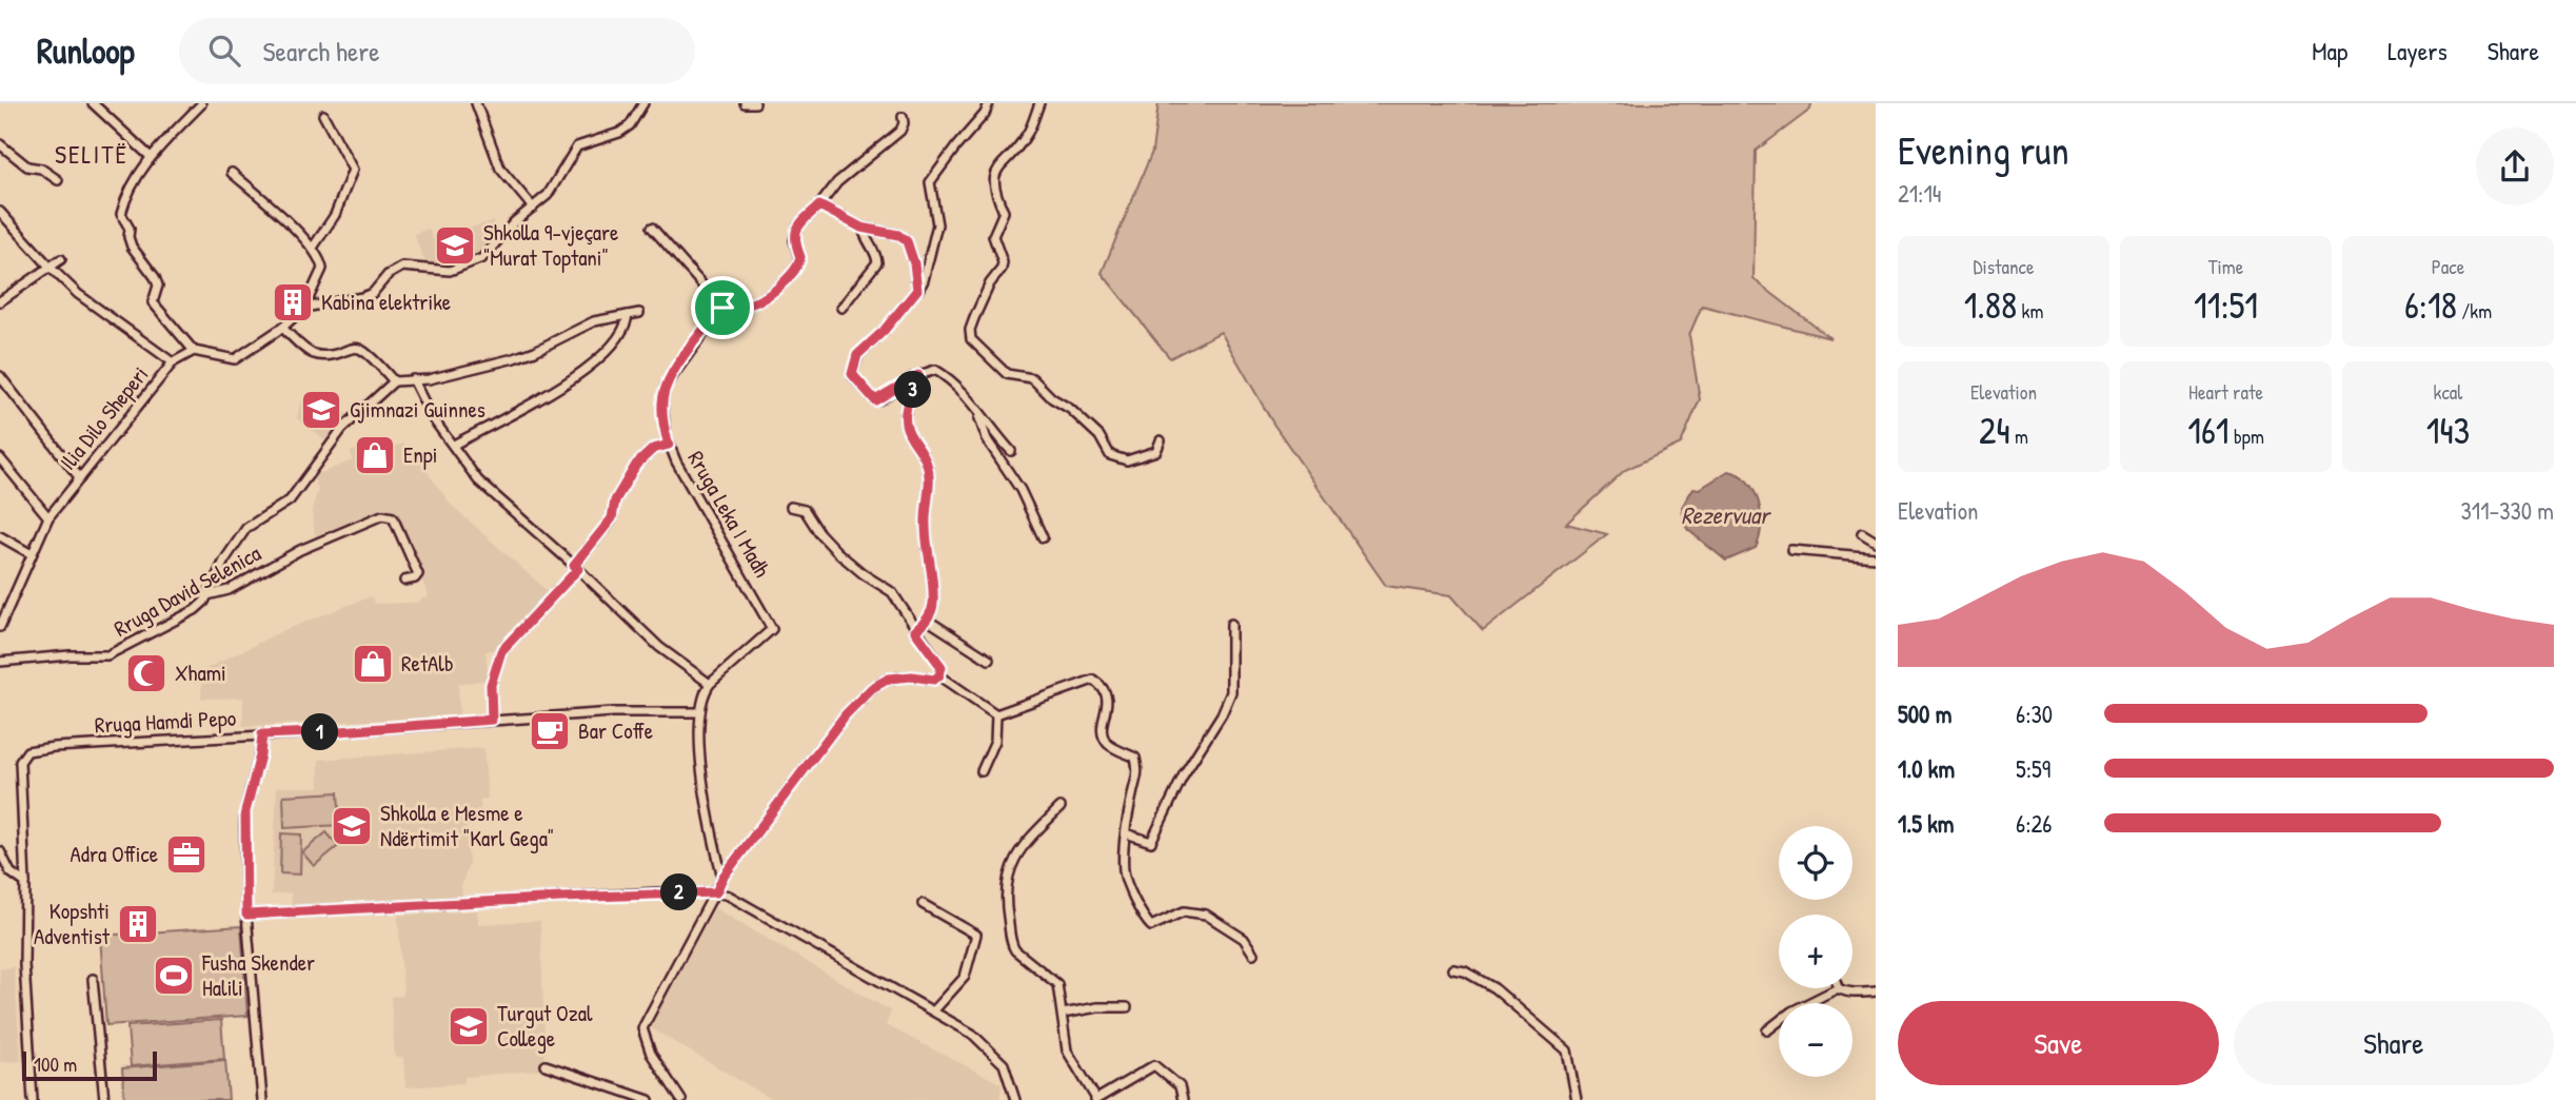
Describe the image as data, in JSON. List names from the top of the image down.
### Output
{
  "streets": {
    "street": [
      "Ilia Dilo Sheperi",
      "Rruga Leka I Madh",
      "Rruga David Selenica",
      "Rruga Hamdi Pepo"
    ]
  },
  "districts": ["SELITË"],
  "water": ["Rezervuar"],
  "places": {
    "school or university": [
      "Shkolla 9-vjeçare \"Murat Toptani\"",
      "Gjimnazi Guinnes",
      "Shkolla e Mesme e Ndërtimit \"Karl Gega\"",
      "Turgut Ozal College"
    ],
    "building": ["Kabina elektrike", "Kopshti Adventist"],
    "shop": ["Enpi", "RetAlb"],
    "mosque": ["Xhami"],
    "cafe": ["Bar Coffe"],
    "office": ["Adra Office"],
    "sports": ["Fusha Skender Halili"]
  },
  "scale_bar": "100 m",
  "page": {
    "header": "Runloop",
    "search": "Search here",
    "nav": ["Map", "Layers", "Share"],
    "heading": ["Evening run", "21:14"],
    "stats": [
      ["Distance", "1.88 km"],
      ["Time", "11:51"],
      ["Pace", "6:18 /km"],
      ["Elevation", "24 m"],
      ["Heart rate", "161 bpm"],
      ["kcal", "143"]
    ],
    "pins": ["3", "1", "2"],
    "chart": ["Elevation", "311–330 m"],
    "list": [
      {
        "name": "500 m",
        "note": "6:30"
      },
      {
        "name": "1.0 km",
        "note": "5:59"
      },
      {
        "name": "1.5 km",
        "note": "6:26"
      }
    ],
    "map_buttons": ["+", "−"],
    "buttons": ["Save", "Share"],
    "scale": "100 m"
  }
}
